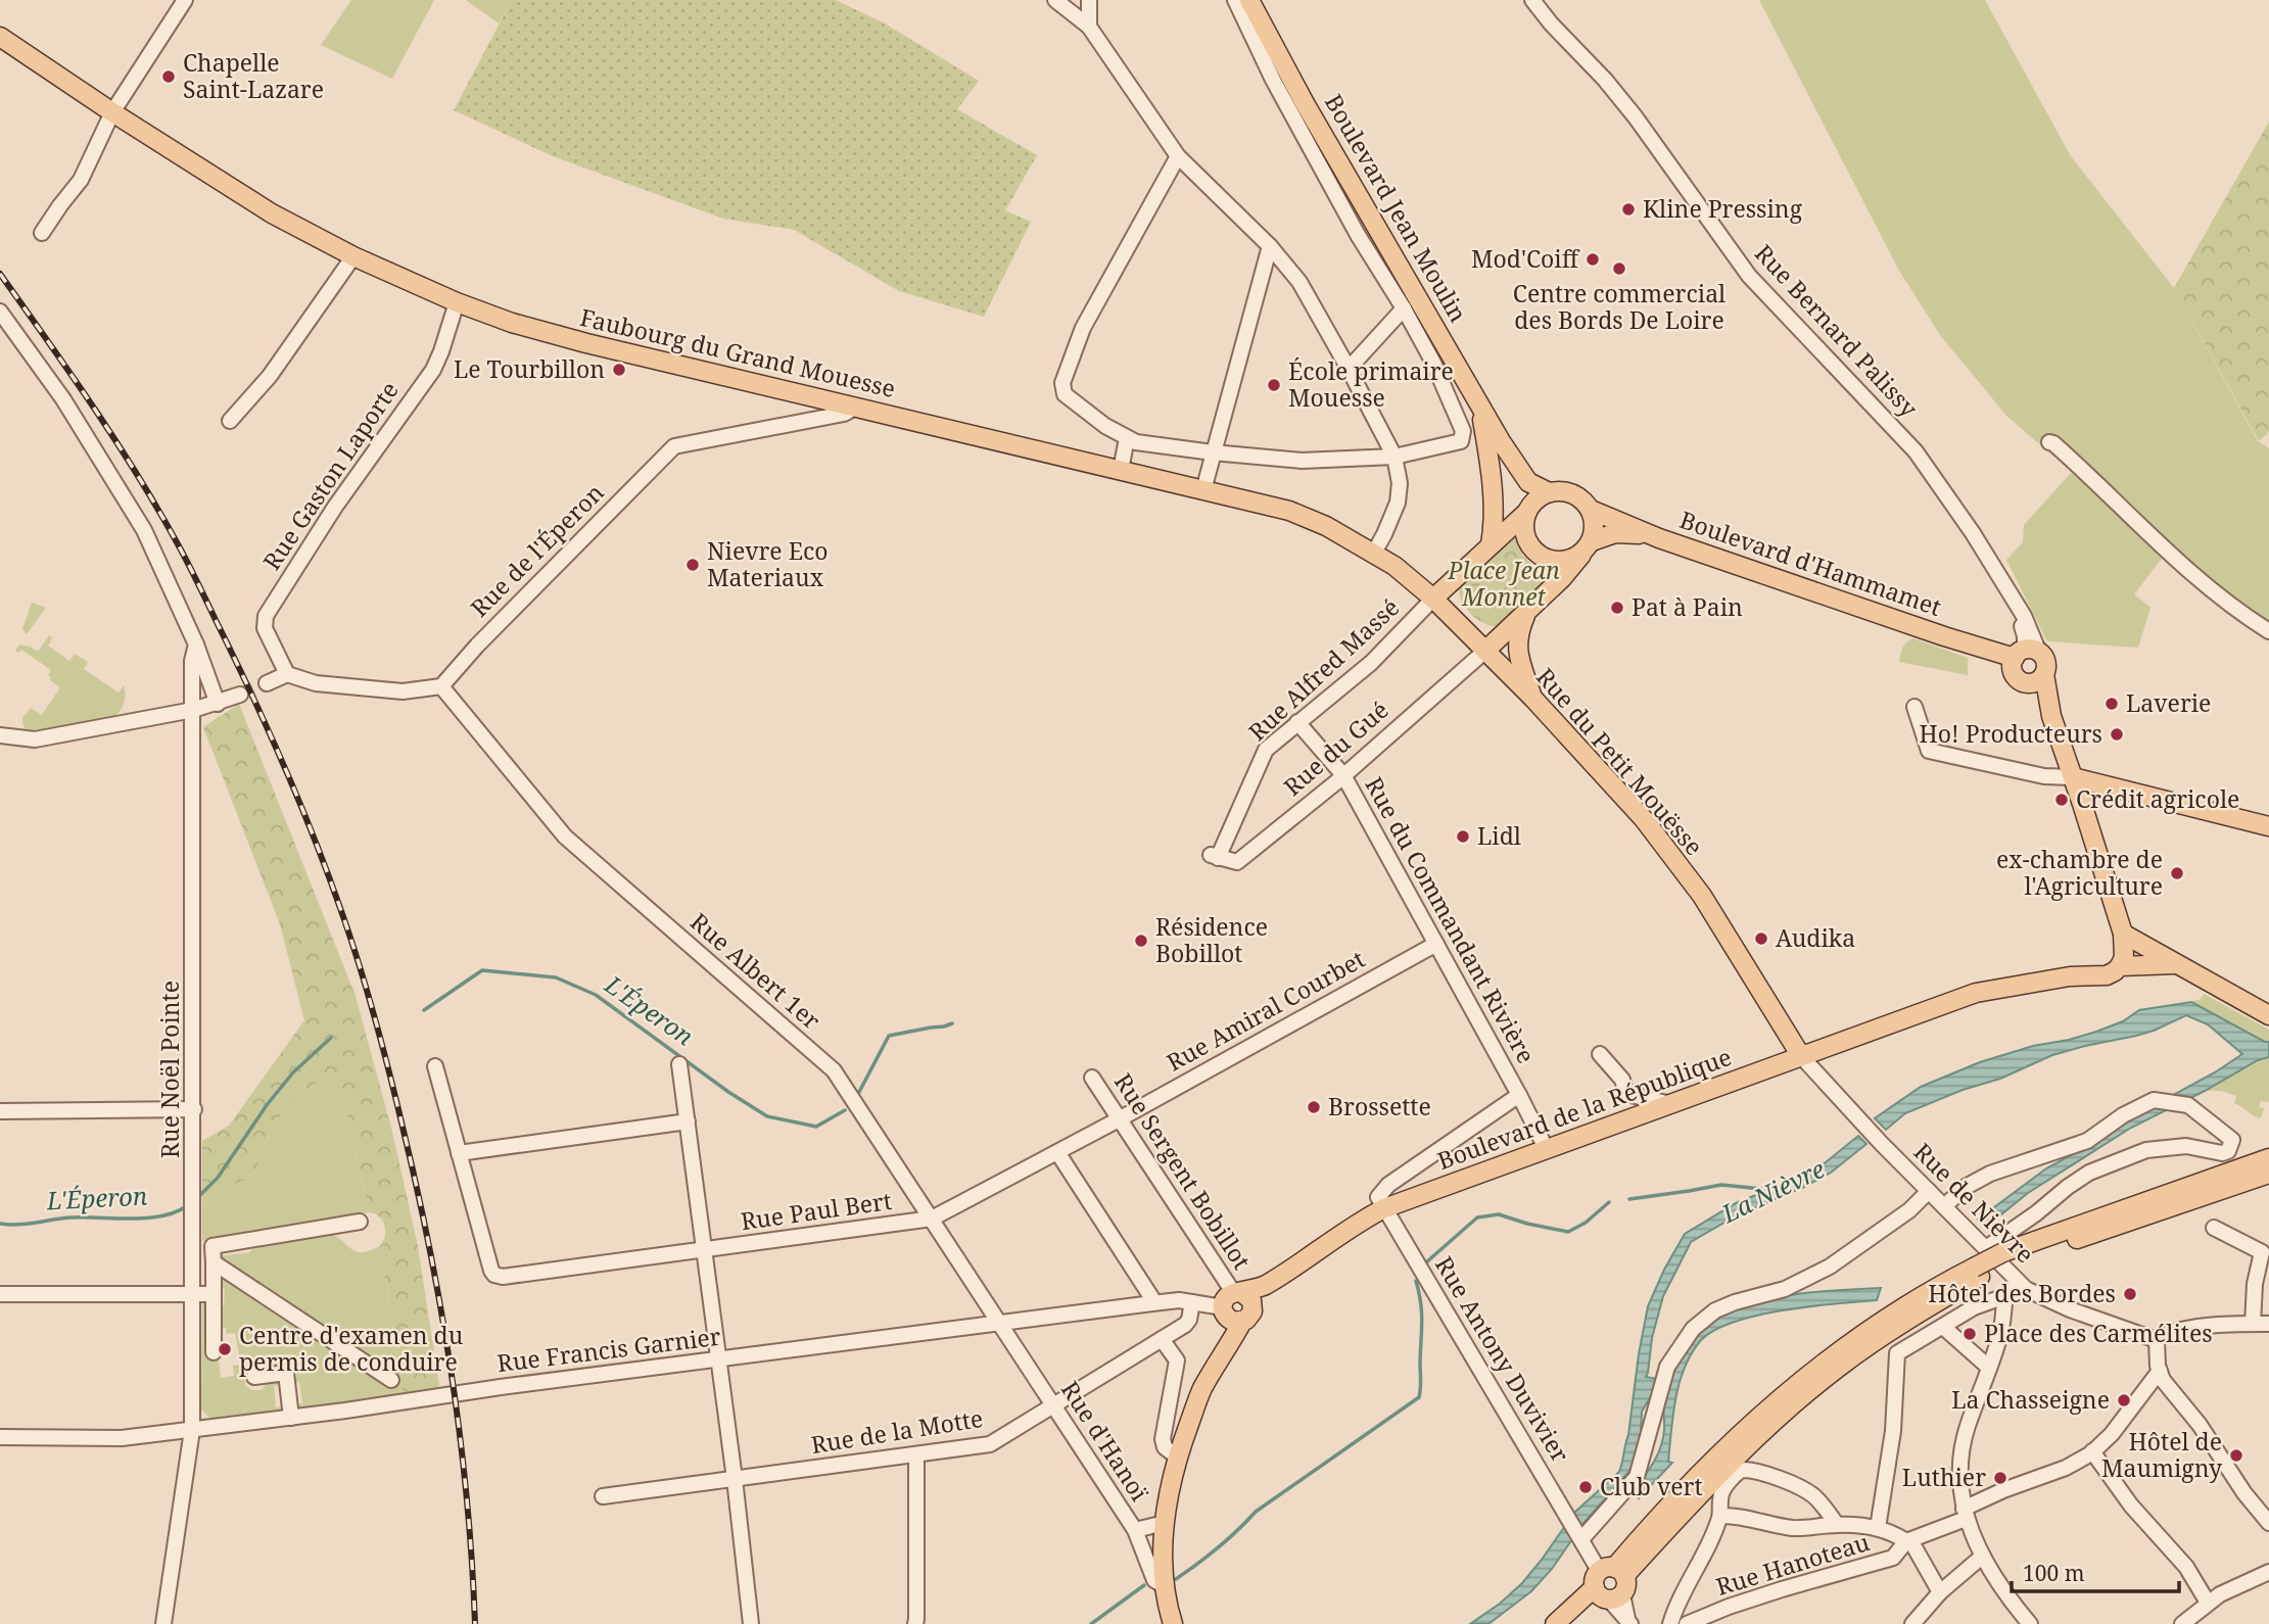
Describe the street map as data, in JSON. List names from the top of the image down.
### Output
{
  "streets": {
    "main road": [
      "Boulevard Jean Moulin",
      "Faubourg du Grand Mouesse",
      "Boulevard d'Hammamet",
      "Rue du Petit Mouësse",
      "Boulevard de la République"
    ],
    "street": [
      "Rue Bernard Palissy",
      "Rue Gaston Laporte",
      "Rue de l'Éperon",
      "Rue Alfred Massé",
      "Rue du Gué",
      "Rue du Commandant Rivière",
      "Rue Albert 1er",
      "Rue Amiral Courbet",
      "Rue Noël Pointe",
      "Rue Sergent Bobillot",
      "Rue de Nièvre",
      "Rue Paul Bert",
      "Rue Francis Garnier",
      "Rue Antony Duvivier",
      "Rue de la Motte",
      "Rue d'Hanoï",
      "Rue Hanoteau"
    ]
  },
  "crossings": [
    ["Rue Bernard Palissy", "Boulevard d'Hammamet"],
    ["Faubourg du Grand Mouesse", "Rue Gaston Laporte"],
    ["Faubourg du Grand Mouesse", "Rue de l'Éperon"],
    ["Faubourg du Grand Mouesse", "Rue Alfred Massé"],
    ["Faubourg du Grand Mouesse", "Rue du Gué"],
    ["Faubourg du Grand Mouesse", "Rue du Petit Mouësse"],
    ["Rue de l'Éperon", "Rue Albert 1er"],
    ["Rue Alfred Massé", "Rue du Gué"],
    ["Rue Alfred Massé", "Rue du Commandant Rivière"],
    ["Rue du Gué", "Rue du Petit Mouësse"],
    ["Rue du Gué", "Rue du Commandant Rivière"],
    ["Rue du Petit Mouësse", "Boulevard de la République"],
    ["Rue du Petit Mouësse", "Rue de Nièvre"],
    ["Rue du Commandant Rivière", "Rue Amiral Courbet"],
    ["Rue du Commandant Rivière", "Boulevard de la République"],
    ["Rue Albert 1er", "Rue Paul Bert"],
    ["Rue Albert 1er", "Rue Francis Garnier"],
    ["Rue Albert 1er", "Rue d'Hanoï"],
    ["Rue Amiral Courbet", "Rue Sergent Bobillot"],
    ["Rue Amiral Courbet", "Rue Paul Bert"],
    ["Rue Noël Pointe", "Rue Francis Garnier"],
    ["Boulevard de la République", "Rue Sergent Bobillot"],
    ["Boulevard de la République", "Rue de Nièvre"],
    ["Boulevard de la République", "Rue Francis Garnier"],
    ["Boulevard de la République", "Rue Antony Duvivier"],
    ["Rue Sergent Bobillot", "Rue Paul Bert"],
    ["Rue Sergent Bobillot", "Rue Francis Garnier"],
    ["Rue Francis Garnier", "Rue de la Motte"],
    ["Rue Francis Garnier", "Rue d'Hanoï"],
    ["Rue de la Motte", "Rue d'Hanoï"]
  ],
  "water": ["L'Éperon", "La Nièvre"],
  "parks": ["Place Jean Monnet"],
  "places": [
    "Chapelle Saint-Lazare",
    "Kline Pressing",
    "Mod'Coiff",
    "Centre commercial des Bords De Loire",
    "Le Tourbillon",
    "École primaire Mouesse",
    "Nievre Eco Materiaux",
    "Pat à Pain",
    "Laverie",
    "Ho! Producteurs",
    "Crédit agricole",
    "Lidl",
    "ex-chambre de l'Agriculture",
    "Audika",
    "Résidence Bobillot",
    "Brossette",
    "Hôtel des Bordes",
    "Place des Carmélites",
    "Centre d'examen du permis de conduire",
    "La Chasseigne",
    "Hôtel de Maumigny",
    "Luthier",
    "Club vert"
  ],
  "scale_bar": "100 m"
}
